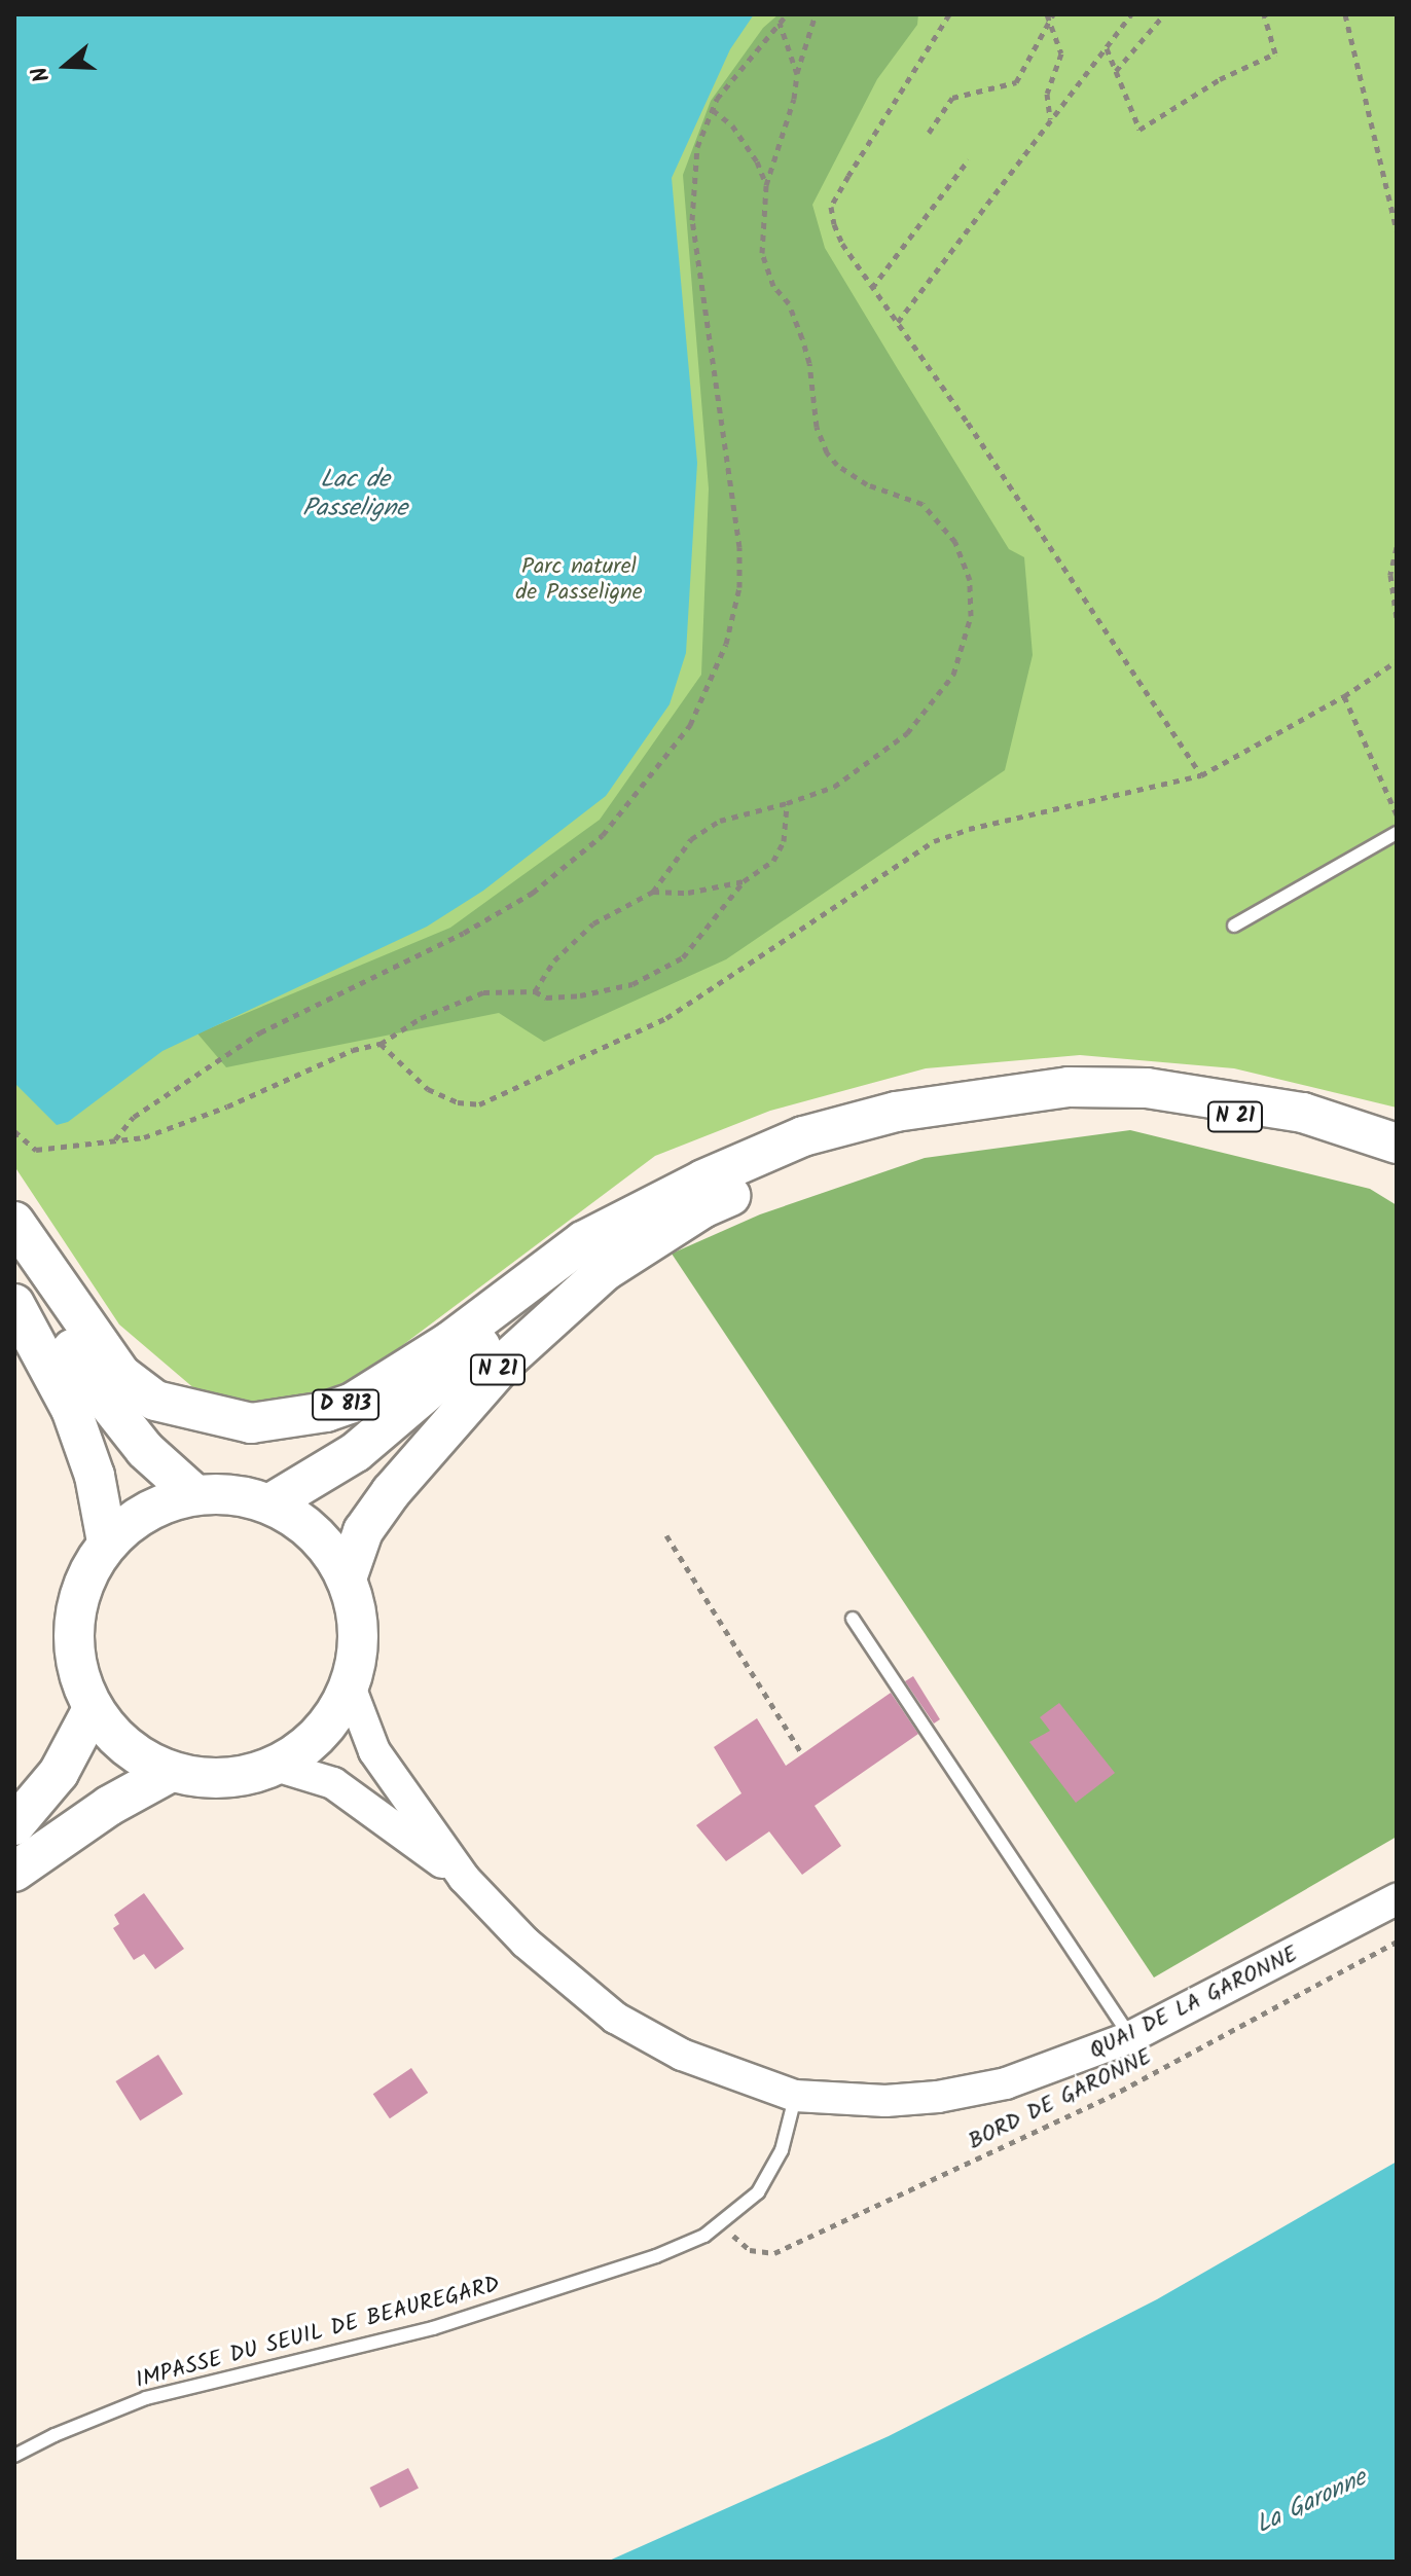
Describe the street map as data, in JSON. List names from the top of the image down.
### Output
{
  "streets": {
    "main road": ["N 21", "D 813"],
    "street": ["QUAI DE LA GARONNE"],
    "lane": ["IMPASSE DU SEUIL DE BEAUREGARD"],
    "path": ["BORD DE GARONNE"]
  },
  "crossings": [
    ["N 21", "D 813"],
    ["N 21", "QUAI DE LA GARONNE"],
    ["QUAI DE LA GARONNE", "IMPASSE DU SEUIL DE BEAUREGARD"]
  ],
  "water": ["Lac de Passeligne", "La Garonne"],
  "parks": ["Parc naturel de Passeligne"],
  "north": "left"
}
